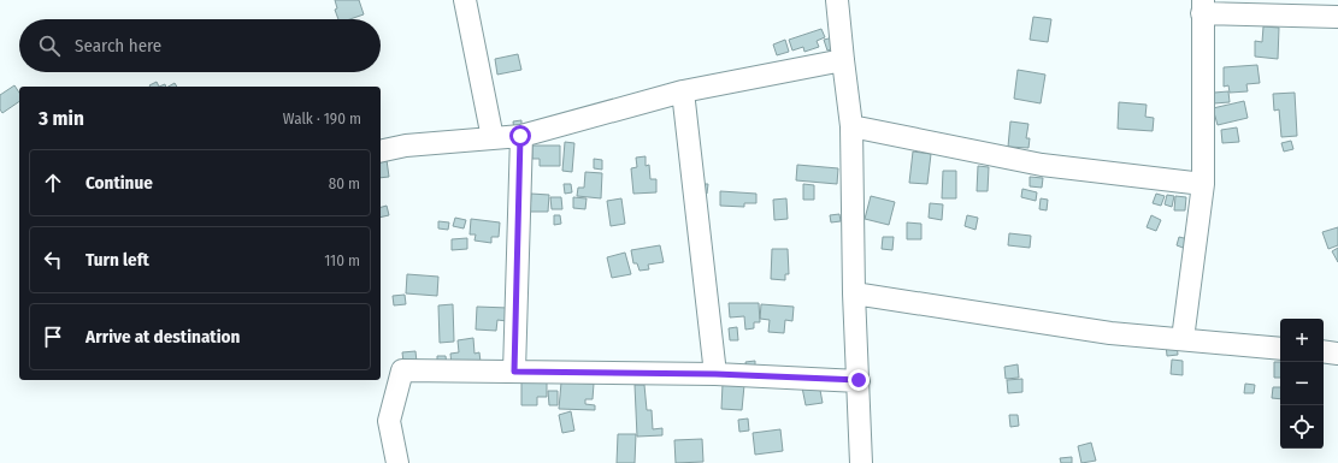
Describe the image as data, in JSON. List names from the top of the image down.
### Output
{
  "page": {
    "search": "Search here",
    "heading": ["3 min", "Walk · 190 m"],
    "list": [
      ["Continue", "80 m"],
      ["Turn left", "110 m"],
      "Arrive at destination"
    ],
    "map_buttons": ["+", "−"]
  }
}
